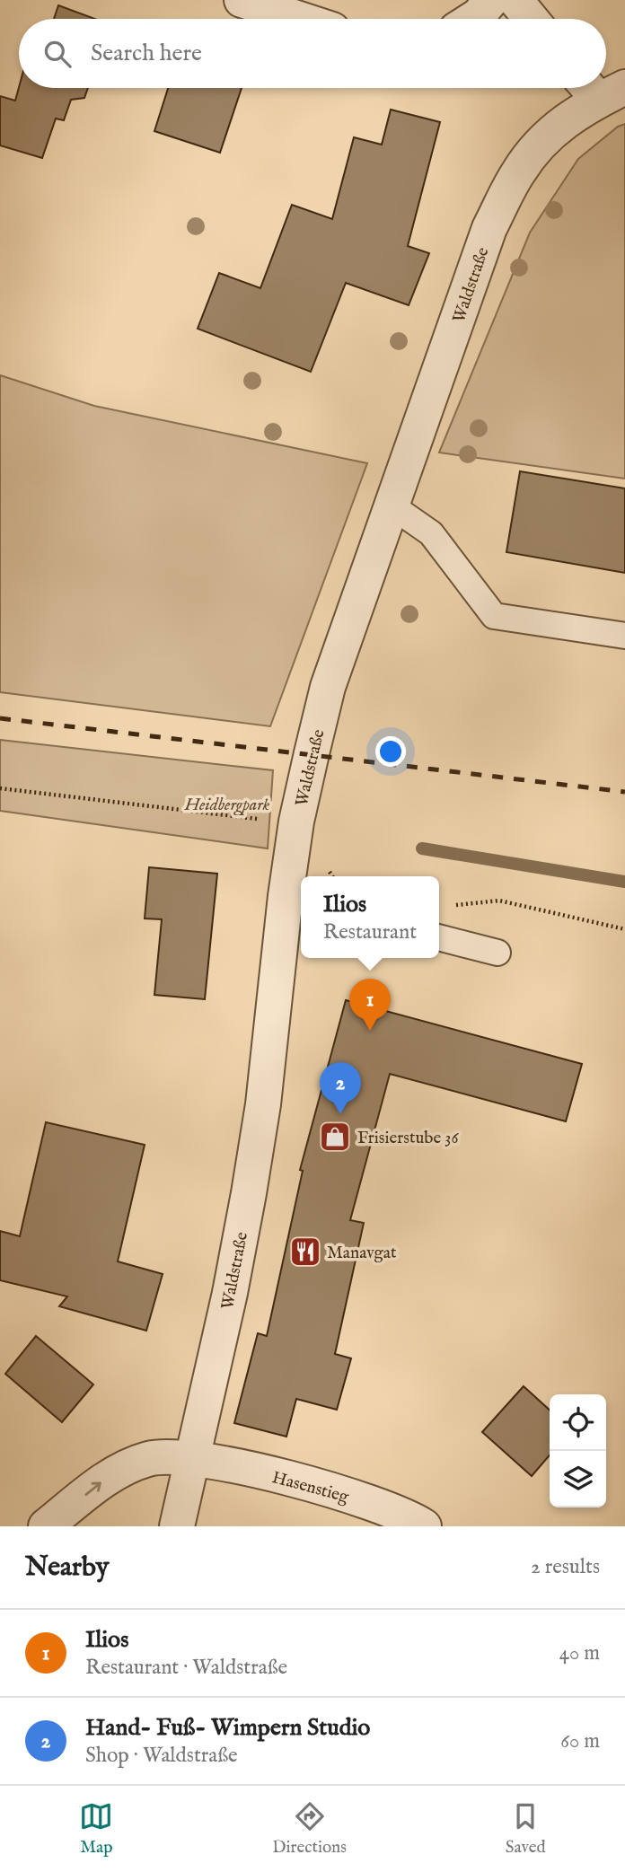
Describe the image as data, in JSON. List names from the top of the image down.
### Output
{
  "streets": {
    "street": ["Waldstraße", "Hasenstieg"]
  },
  "crossings": [
    ["Waldstraße", "Hasenstieg"]
  ],
  "one_way": ["Hasenstieg"],
  "parks": ["Heidbergpark"],
  "places": {
    "shop": ["Frisierstube 36"],
    "restaurant": ["Manavgat"]
  },
  "page": {
    "search": "Search here",
    "popup": ["Ilios", "Restaurant"],
    "pins": ["1", "2"],
    "heading": ["Nearby", "2 results"],
    "list": [
      {
        "mark": "1",
        "name": "Ilios",
        "note": "Restaurant · Waldstraße",
        "value": "40 m"
      },
      {
        "mark": "2",
        "name": "Hand- Fuß- Wimpern Studio",
        "note": "Shop · Waldstraße",
        "value": "60 m"
      }
    ],
    "nav": ["Map", "Directions", "Saved"]
  }
}
